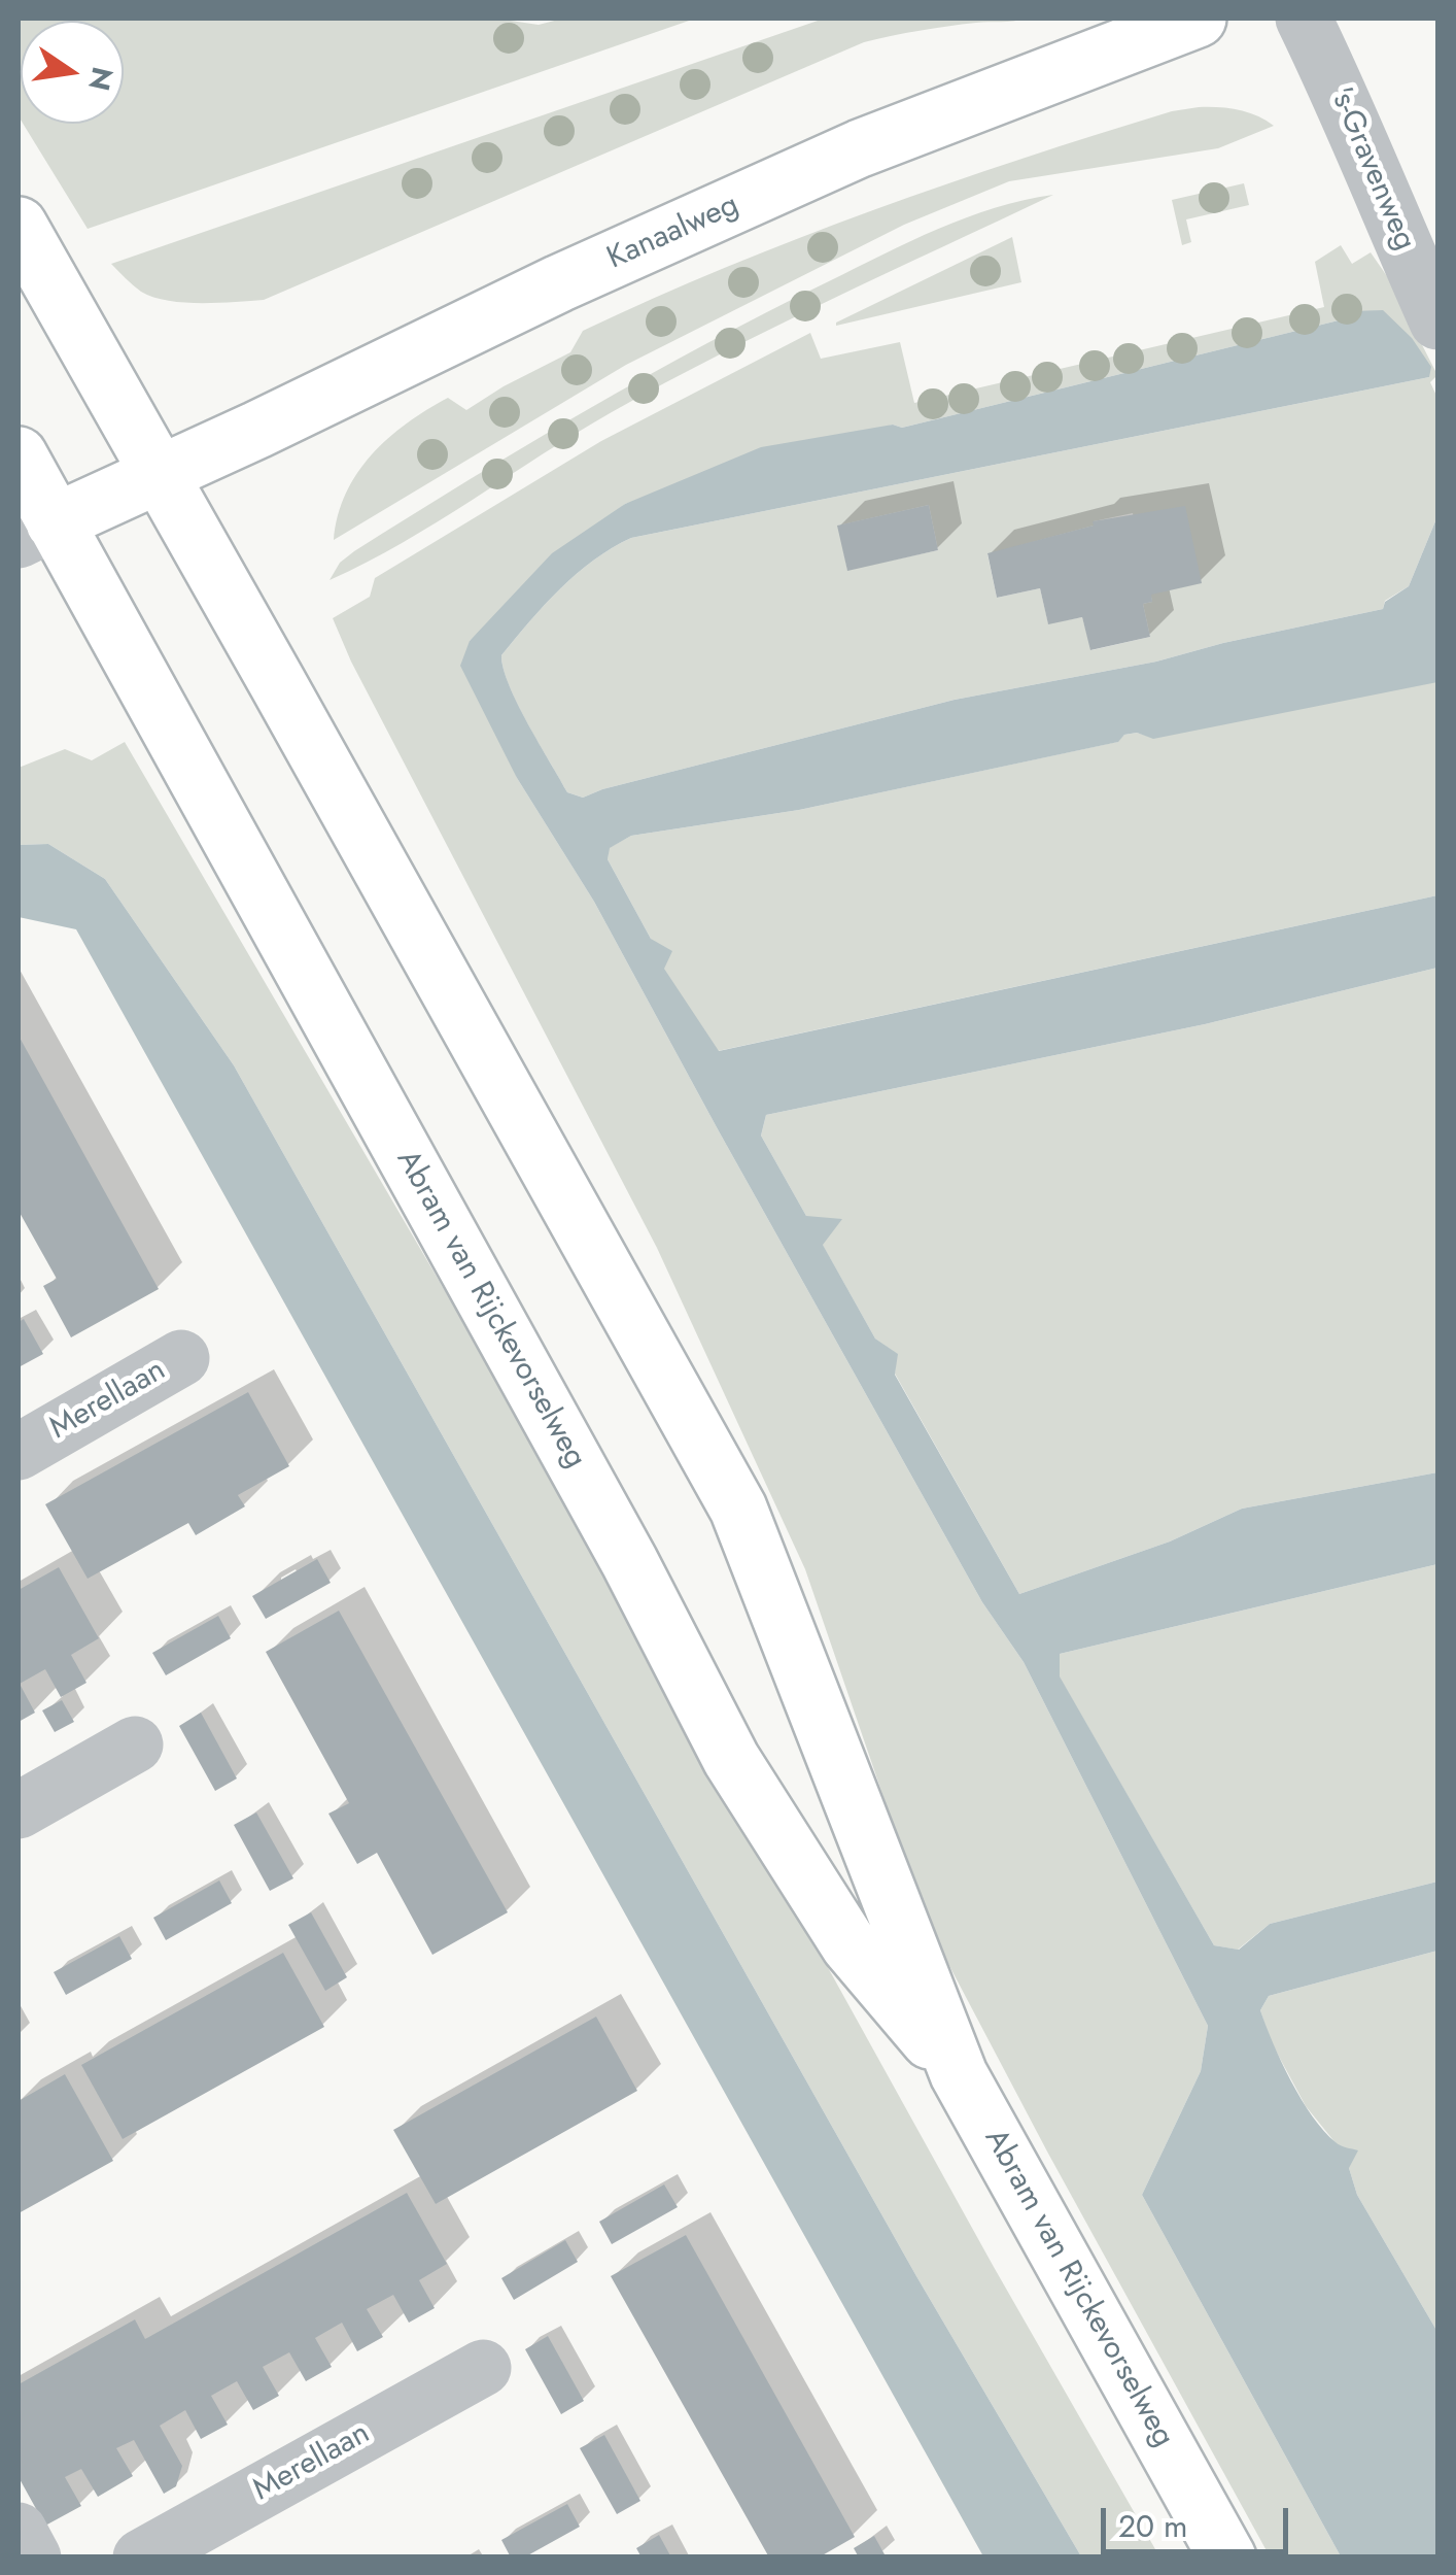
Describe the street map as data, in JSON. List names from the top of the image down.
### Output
{
  "streets": {
    "main road": ["Kanaalweg", "Abram van Rijckevorselweg"],
    "street": ["'s-Gravenweg", "Merellaan"]
  },
  "crossings": [
    ["Kanaalweg", "Abram van Rijckevorselweg"]
  ],
  "scale_bar": "20 m",
  "north": "right"
}
